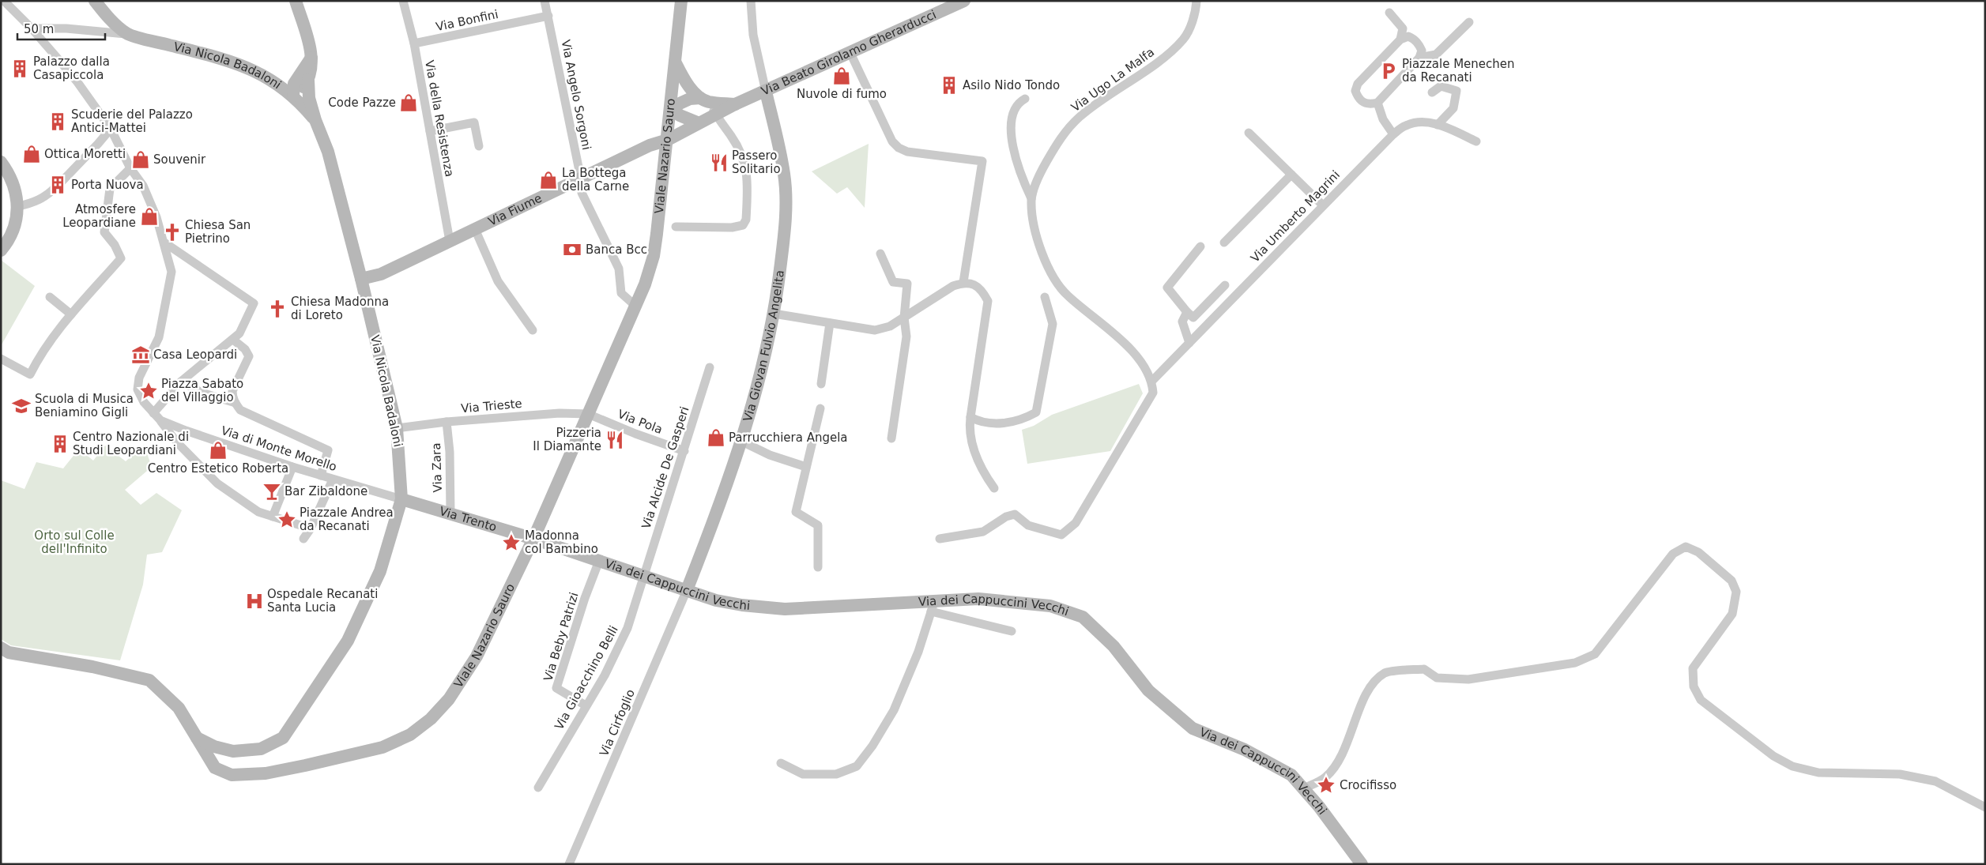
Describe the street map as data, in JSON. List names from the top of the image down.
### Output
{
  "streets": {
    "street": [
      "Via Bonfini",
      "Via Beato Girolamo Gherarducci",
      "Via Nicola Badaloni",
      "Via Ugo La Malfa",
      "Via Angelo Sorgoni",
      "Via della Resistenza",
      "Viale Nazario Sauro",
      "Via Fiume",
      "Via Umberto Magrini",
      "Via Giovan Fulvio Angelita",
      "Via Trieste",
      "Via Pola",
      "Via di Monte Morello",
      "Via Zara",
      "Via Alcide De Gasperi",
      "Via Trento",
      "Via dei Cappuccini Vecchi",
      "Via Beby Patrizi",
      "Via Gioacchino Belli",
      "Via Cirfoglio"
    ]
  },
  "crossings": [
    ["Via Bonfini", "Via Angelo Sorgoni"],
    ["Via Bonfini", "Via della Resistenza"],
    ["Via Beato Girolamo Gherarducci", "Via Fiume"],
    ["Via Beato Girolamo Gherarducci", "Via Giovan Fulvio Angelita"],
    ["Via Nicola Badaloni", "Viale Nazario Sauro"],
    ["Via Nicola Badaloni", "Via Fiume"],
    ["Via Nicola Badaloni", "Via Trieste"],
    ["Via Nicola Badaloni", "Via di Monte Morello"],
    ["Via Nicola Badaloni", "Via Trento"],
    ["Via Ugo La Malfa", "Via Umberto Magrini"],
    ["Via Angelo Sorgoni", "Via Fiume"],
    ["Via della Resistenza", "Via Fiume"],
    ["Viale Nazario Sauro", "Via Fiume"],
    ["Viale Nazario Sauro", "Via Trieste"],
    ["Viale Nazario Sauro", "Via Pola"],
    ["Viale Nazario Sauro", "Via Trento"],
    ["Viale Nazario Sauro", "Via dei Cappuccini Vecchi"],
    ["Via Giovan Fulvio Angelita", "Via dei Cappuccini Vecchi"],
    ["Via Giovan Fulvio Angelita", "Via Cirfoglio"],
    ["Via Trieste", "Via Pola"],
    ["Via Trieste", "Via Zara"],
    ["Via Pola", "Via Alcide De Gasperi"],
    ["Via di Monte Morello", "Via Trento"],
    ["Via Zara", "Via Trento"],
    ["Via Alcide De Gasperi", "Via dei Cappuccini Vecchi"],
    ["Via Alcide De Gasperi", "Via Gioacchino Belli"],
    ["Via Trento", "Via dei Cappuccini Vecchi"],
    ["Via dei Cappuccini Vecchi", "Via Beby Patrizi"],
    ["Via dei Cappuccini Vecchi", "Via Gioacchino Belli"],
    ["Via dei Cappuccini Vecchi", "Via Cirfoglio"],
    ["Via Beby Patrizi", "Via Gioacchino Belli"]
  ],
  "parks": ["Orto sul Colle dell'Infinito"],
  "places": {
    "building": [
      "Palazzo dalla Casapiccola",
      "Asilo Nido Tondo",
      "Scuderie del Palazzo Antici-Mattei",
      "Porta Nuova",
      "Centro Nazionale di Studi Leopardiani"
    ],
    "parking": ["Piazzale Menechen da Recanati"],
    "shop": [
      "Nuvole di fumo",
      "Code Pazze",
      "Ottica Moretti",
      "Souvenir",
      "La Bottega della Carne",
      "Atmosfere Leopardiane",
      "Parrucchiera Angela",
      "Centro Estetico Roberta"
    ],
    "restaurant": ["Passero Solitario", "Pizzeria Il Diamante"],
    "church": ["Chiesa San Pietrino", "Chiesa Madonna di Loreto"],
    "bank": ["Banca Bcc"],
    "museum": ["Casa Leopardi"],
    "place": [
      "Piazza Sabato del Villaggio",
      "Piazzale Andrea da Recanati",
      "Madonna col Bambino",
      "Crocifisso"
    ],
    "school or university": ["Scuola di Musica Beniamino Gigli"],
    "bar": ["Bar Zibaldone"],
    "hospital": ["Ospedale Recanati Santa Lucia"]
  },
  "scale_bar": "50 m"
}
